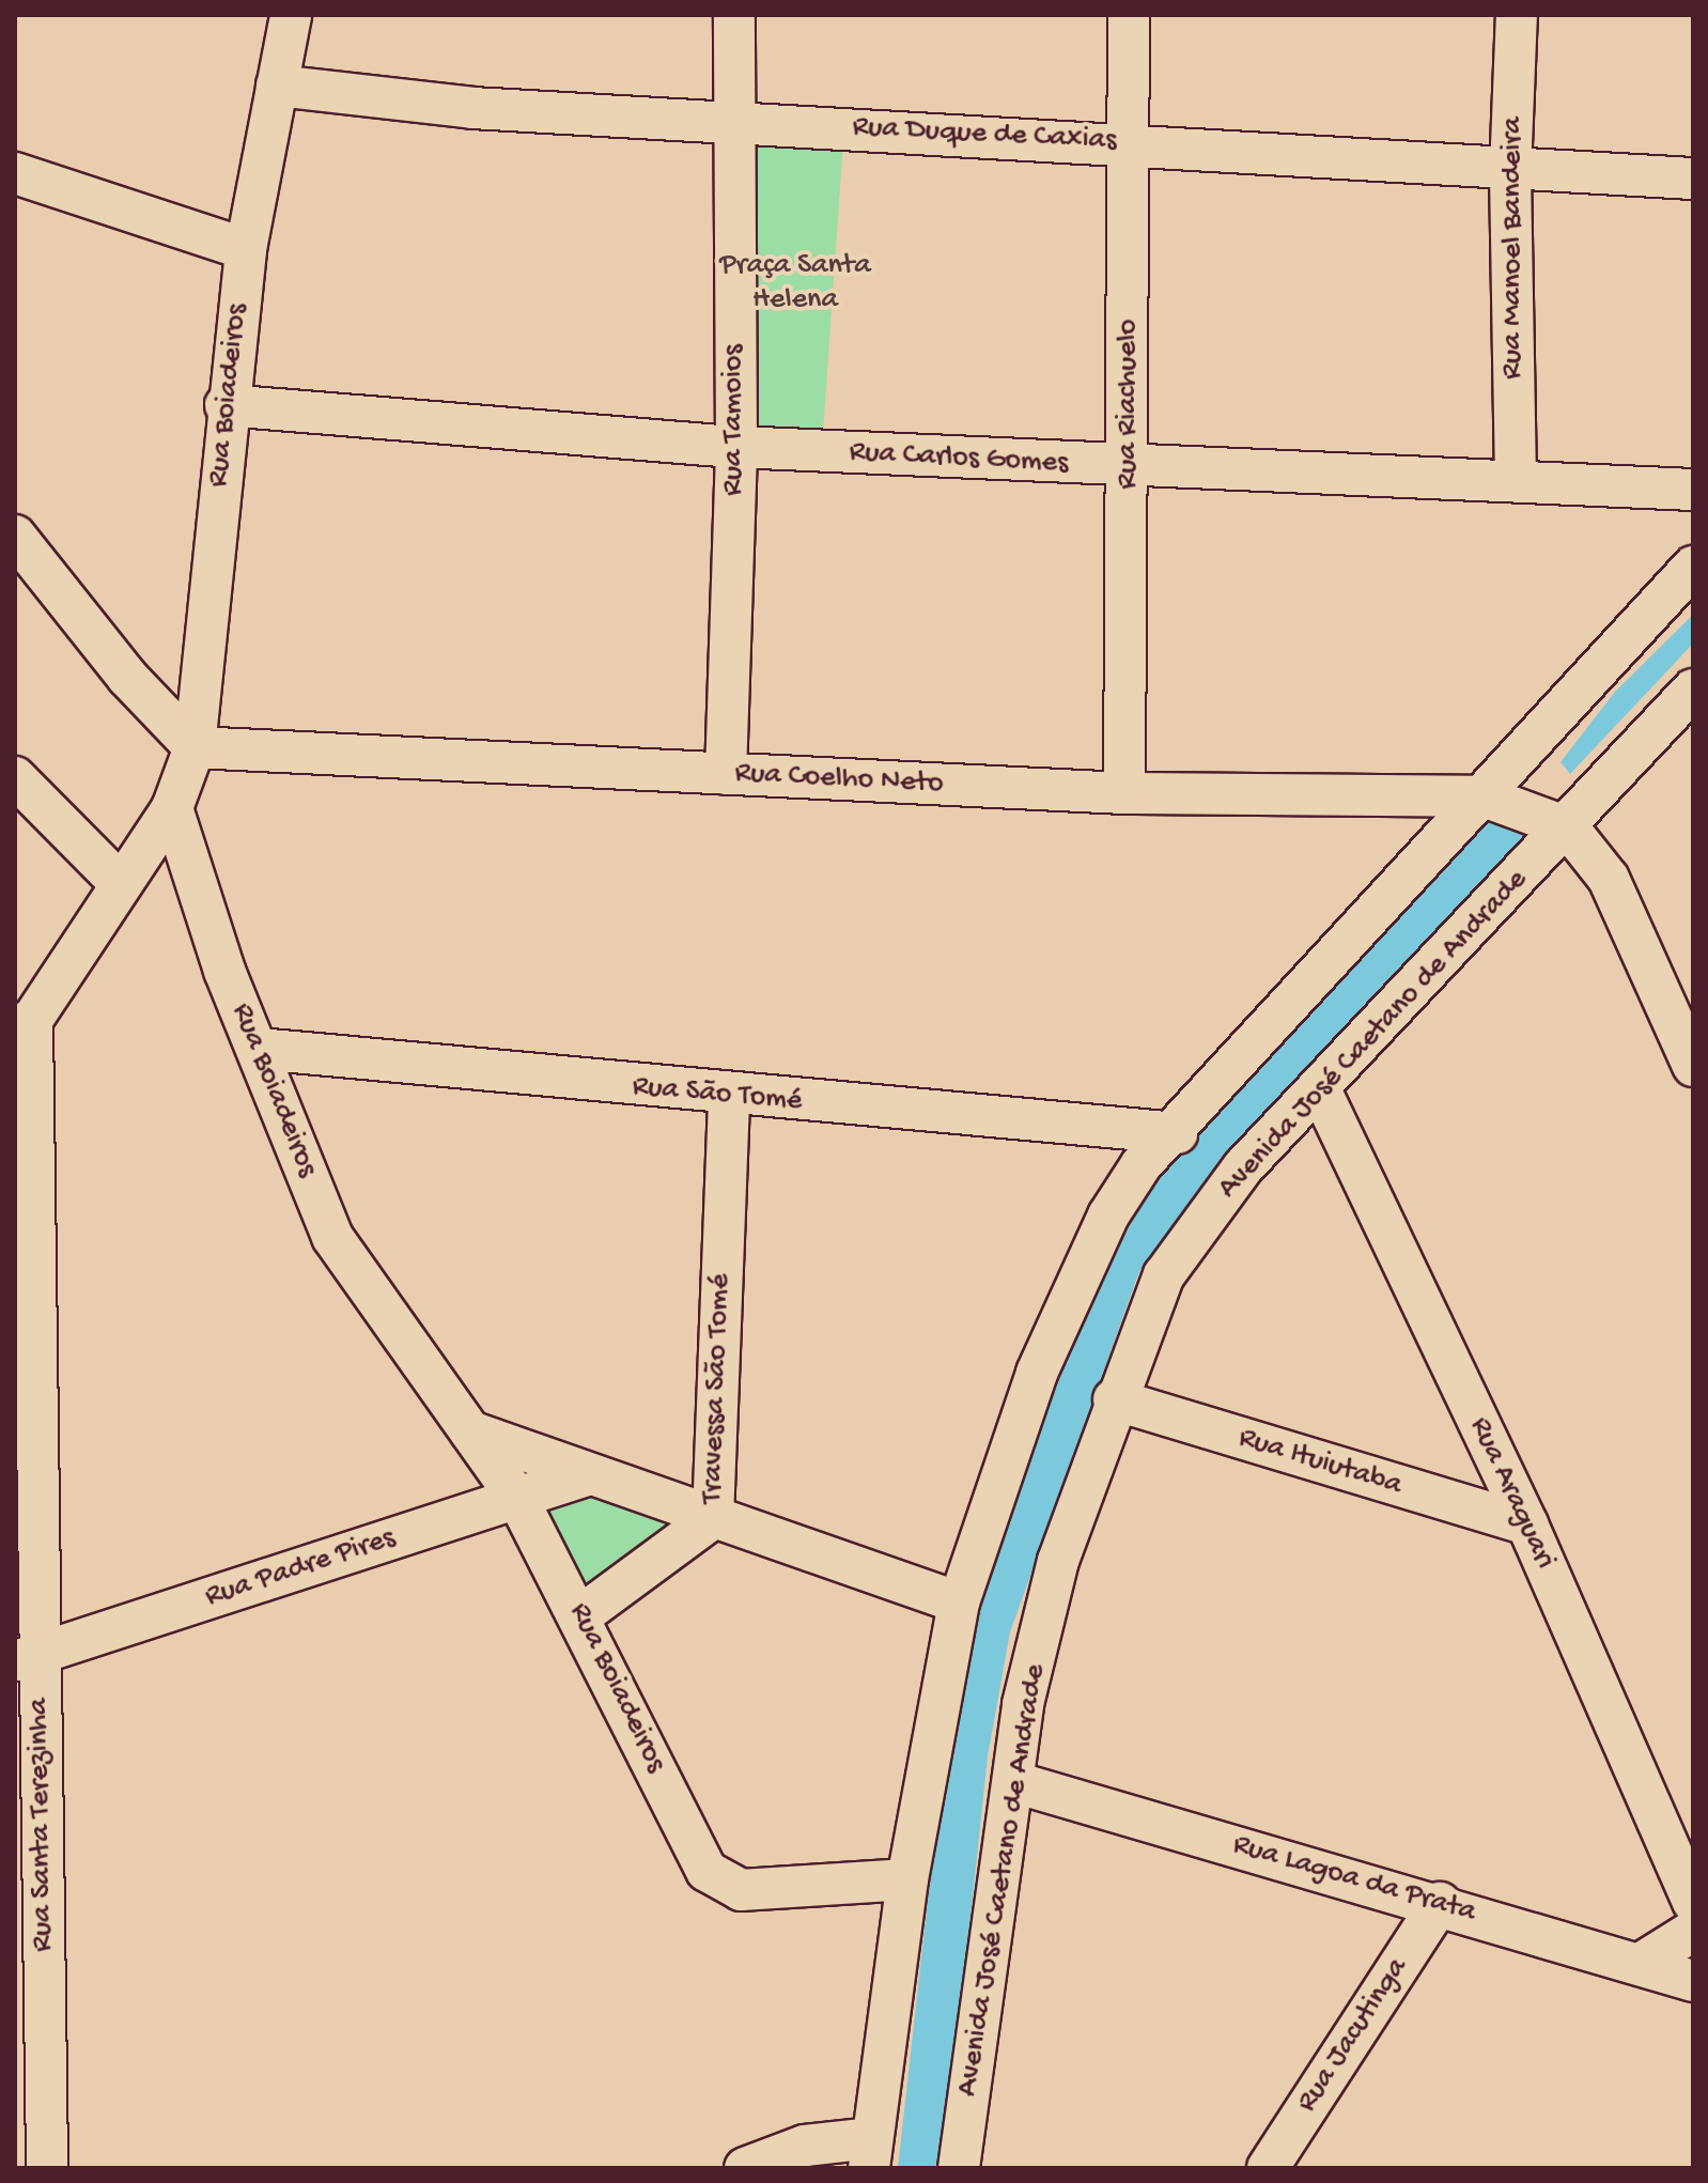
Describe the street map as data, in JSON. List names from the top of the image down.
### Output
{
  "streets": {
    "street": [
      "Rua Duque de Caxias",
      "Rua Manoel Bandeira",
      "Rua Boiadeiros",
      "Rua Riachuelo",
      "Rua Tamoios",
      "Rua Carlos Gomes",
      "Rua Coelho Neto",
      "Avenida José Caetano de Andrade",
      "Rua São Tomé",
      "Travessa São Tomé",
      "Rua Ituiutaba",
      "Rua Araguari",
      "Rua Padre Pires",
      "Rua Santa Terezinha",
      "Rua Lagoa da Prata",
      "Rua Jacutinga"
    ]
  },
  "crossings": [
    ["Rua Duque de Caxias", "Rua Manoel Bandeira"],
    ["Rua Duque de Caxias", "Rua Boiadeiros"],
    ["Rua Duque de Caxias", "Rua Riachuelo"],
    ["Rua Duque de Caxias", "Rua Tamoios"],
    ["Rua Manoel Bandeira", "Rua Carlos Gomes"],
    ["Rua Boiadeiros", "Rua Carlos Gomes"],
    ["Rua Boiadeiros", "Rua Coelho Neto"],
    ["Rua Boiadeiros", "Rua São Tomé"],
    ["Rua Boiadeiros", "Travessa São Tomé"],
    ["Rua Boiadeiros", "Rua Padre Pires"],
    ["Rua Riachuelo", "Rua Carlos Gomes"],
    ["Rua Riachuelo", "Rua Coelho Neto"],
    ["Rua Tamoios", "Rua Carlos Gomes"],
    ["Rua Tamoios", "Rua Coelho Neto"],
    ["Rua Coelho Neto", "Avenida José Caetano de Andrade"],
    ["Avenida José Caetano de Andrade", "Rua Ituiutaba"],
    ["Avenida José Caetano de Andrade", "Rua Araguari"],
    ["Avenida José Caetano de Andrade", "Rua Lagoa da Prata"],
    ["Rua São Tomé", "Travessa São Tomé"],
    ["Rua Ituiutaba", "Rua Araguari"],
    ["Rua Padre Pires", "Rua Santa Terezinha"],
    ["Rua Lagoa da Prata", "Rua Jacutinga"]
  ],
  "parks": ["Praça Santa Helena"]
}
